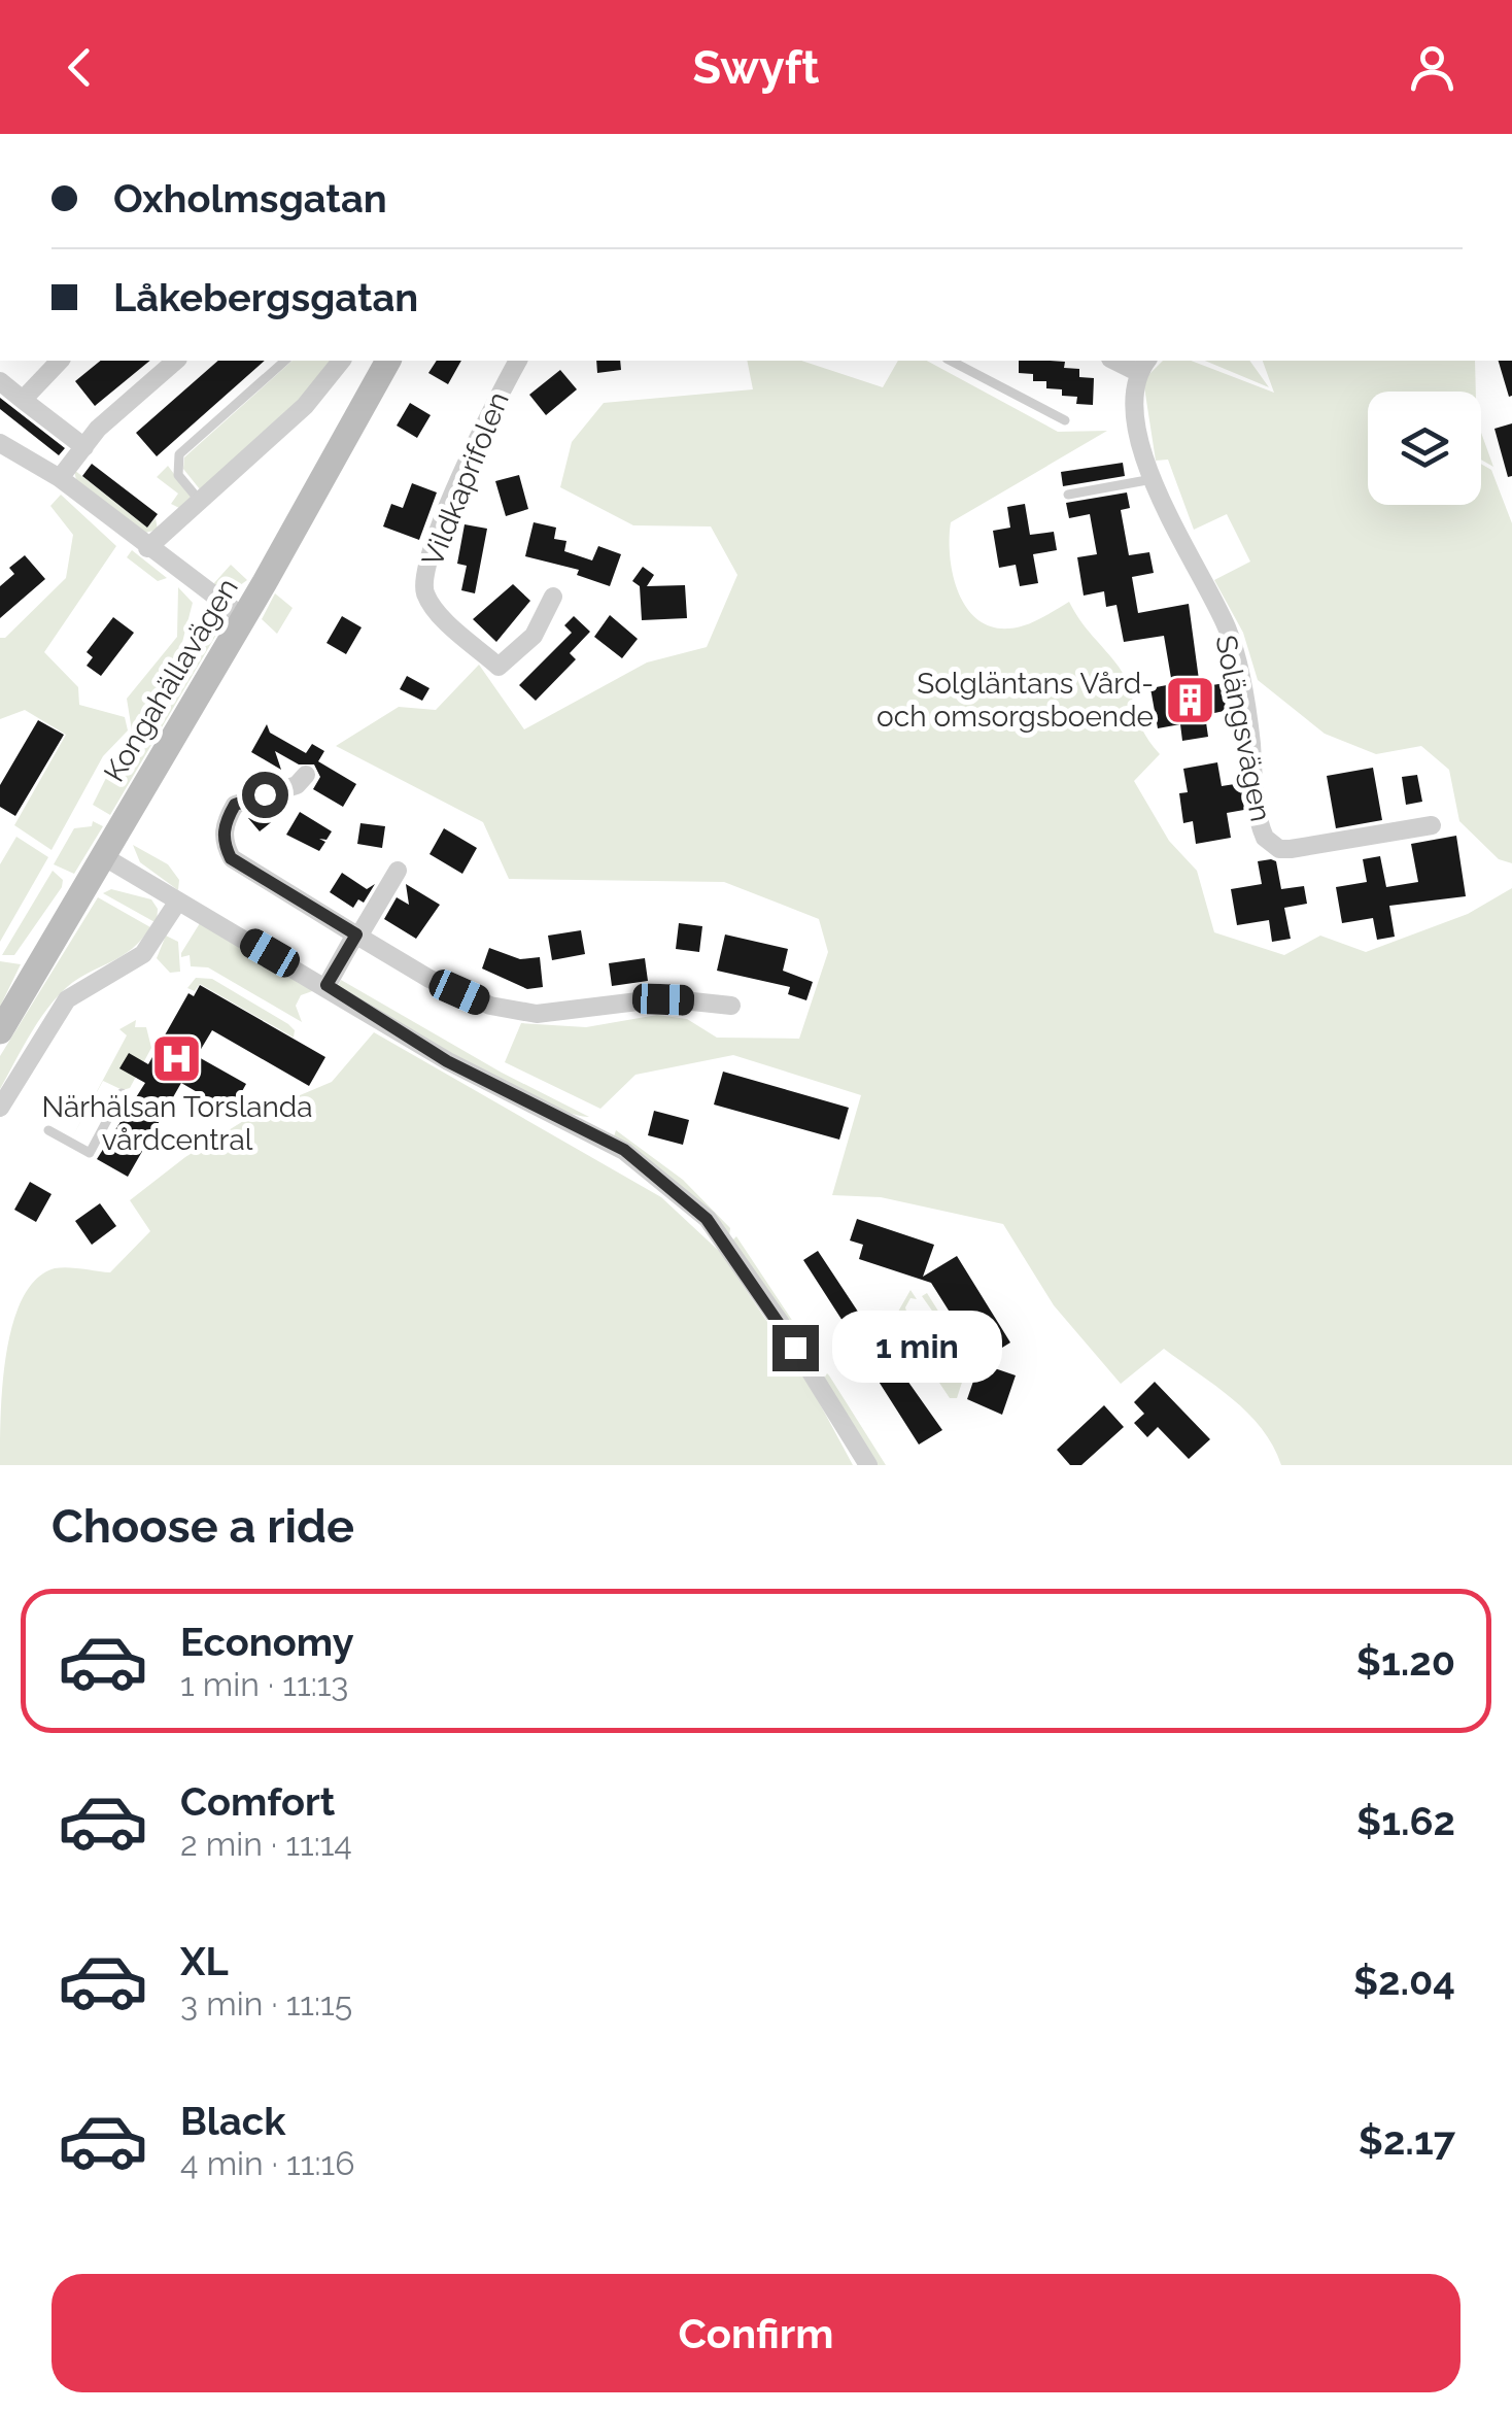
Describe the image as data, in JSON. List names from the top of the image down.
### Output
{
  "streets": {
    "street": ["Vildkaprifolen", "Kongahällavägen", "Solängsvägen"]
  },
  "places": {
    "building": ["Solgläntans Vård- och omsorgsboende"],
    "hospital": ["Närhälsan Torslanda vårdcentral"]
  },
  "page": {
    "header": "Swyft",
    "banner": ["Oxholmsgatan", "Låkebergsgatan"],
    "bubble": "1 min",
    "heading": "Choose a ride",
    "list": [
      {
        "name": "Economy",
        "note": "1 min · 11:13",
        "value": "$1.20"
      },
      {
        "name": "Comfort",
        "note": "2 min · 11:14",
        "value": "$1.62"
      },
      {
        "name": "XL",
        "note": "3 min · 11:15",
        "value": "$2.04"
      },
      {
        "name": "Black",
        "note": "4 min · 11:16",
        "value": "$2.17"
      }
    ],
    "buttons": "Confirm"
  }
}
